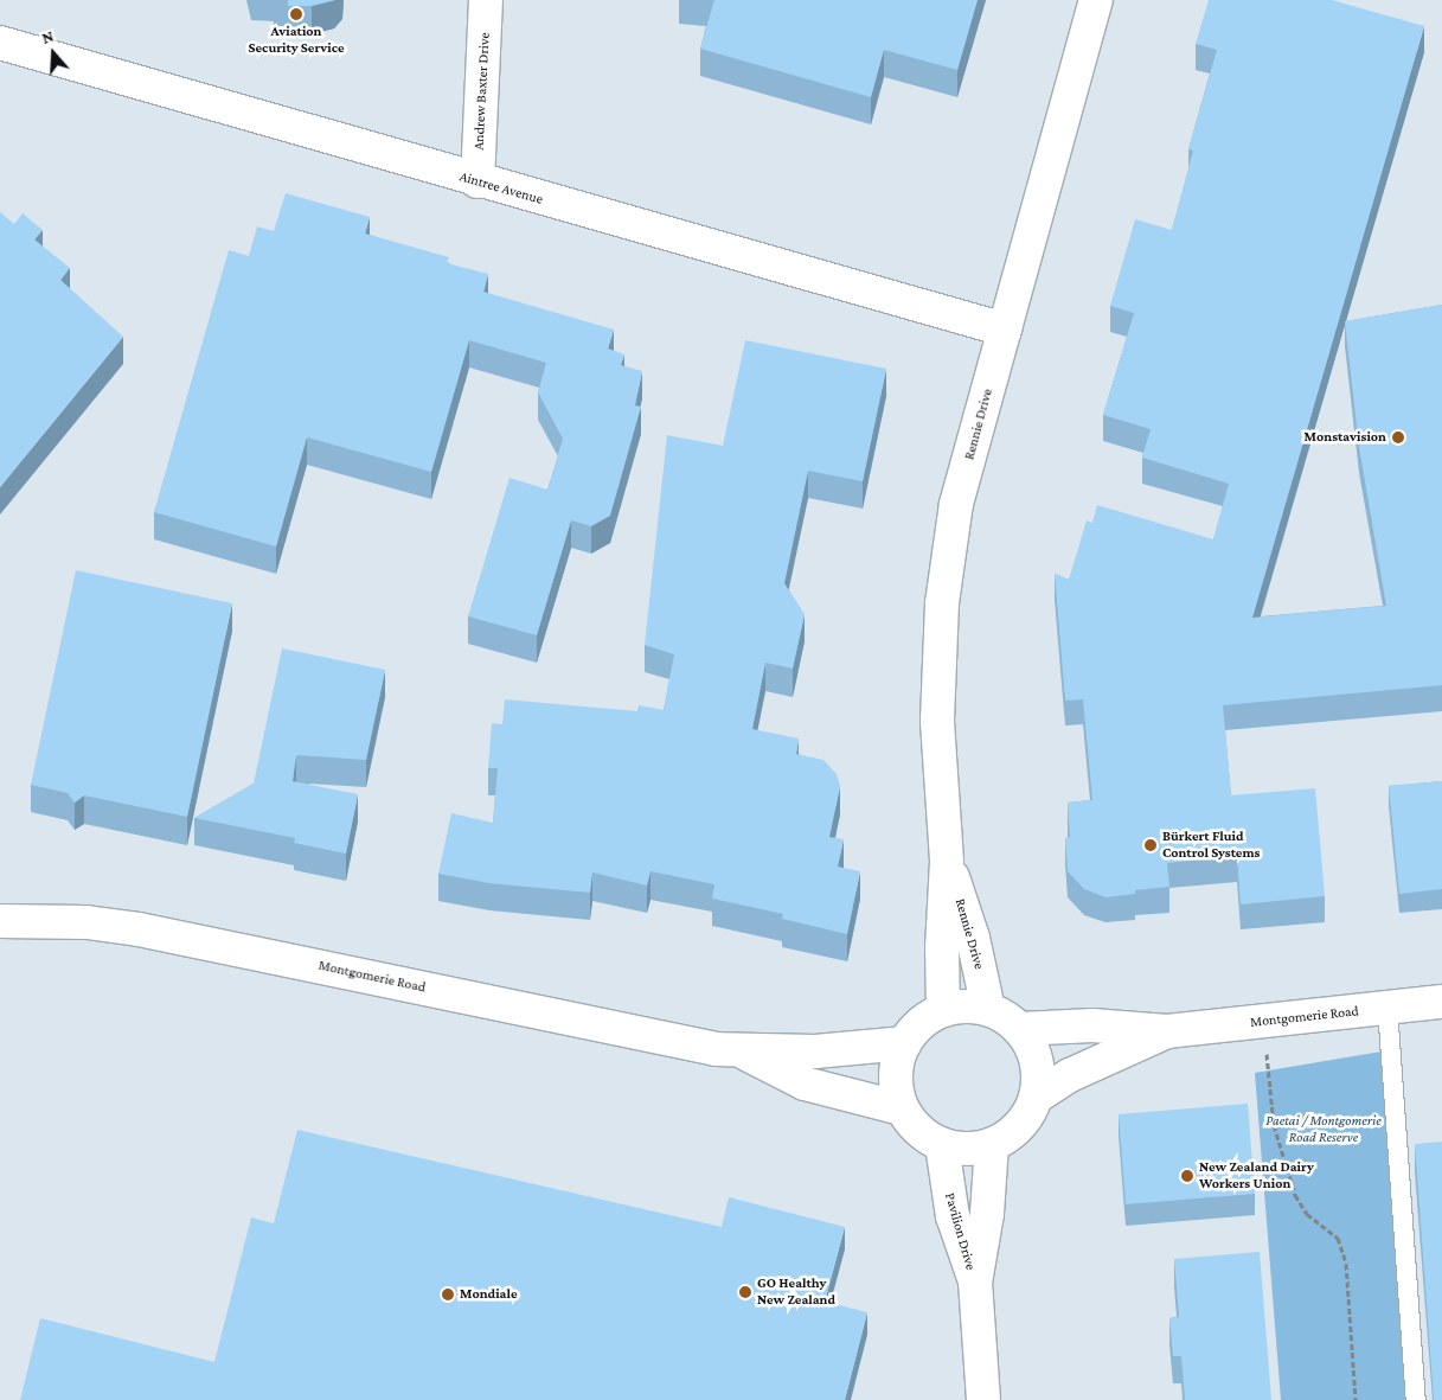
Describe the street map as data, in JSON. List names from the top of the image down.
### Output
{
  "streets": {
    "street": [
      "Andrew Baxter Drive",
      "Aintree Avenue",
      "Rennie Drive",
      "Montgomerie Road",
      "Pavilion Drive"
    ]
  },
  "crossings": [
    ["Andrew Baxter Drive", "Aintree Avenue"],
    ["Aintree Avenue", "Rennie Drive"],
    ["Rennie Drive", "Montgomerie Road"],
    ["Rennie Drive", "Pavilion Drive"],
    ["Montgomerie Road", "Pavilion Drive"]
  ],
  "parks": ["Paetai / Montgomerie Road Reserve"],
  "places": [
    "Aviation Security Service",
    "Monstavision",
    "Bürkert Fluid Control Systems",
    "New Zealand Dairy Workers Union",
    "GO Healthy New Zealand",
    "Mondiale"
  ],
  "north": "top"
}
